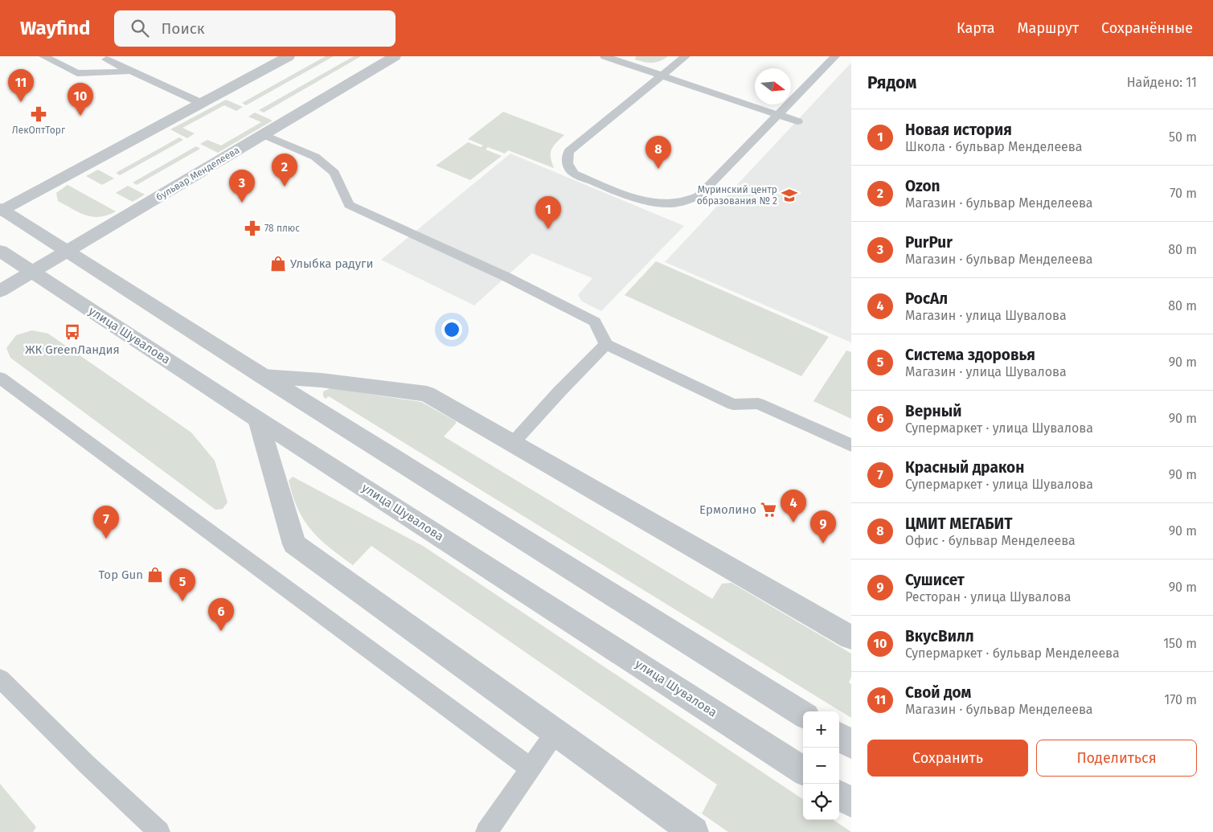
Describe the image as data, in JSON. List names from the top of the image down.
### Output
{
  "streets": {
    "street": ["бульвар Менделеева", "улица Шувалова"]
  },
  "crossings": [
    ["бульвар Менделеева", "улица Шувалова"]
  ],
  "places": {
    "pharmacy": ["ЛекОптТорг", "78 плюс"],
    "school or university": ["Муринский центр образования № 2"],
    "shop": ["Улыбка радуги", "Top Gun"],
    "bus stop": ["ЖК GreenЛандия"],
    "supermarket": ["Ермолино"]
  },
  "north": "right",
  "page": {
    "header": "Wayfind",
    "search": "Поиск",
    "nav": ["Карта", "Маршрут", "Сохранённые"],
    "heading": ["Рядом", "Найдено: 11"],
    "pins": [
      "11",
      "10",
      "8",
      "2",
      "3",
      "1",
      "4",
      "7",
      "9",
      "5",
      "6"
    ],
    "list": [
      {
        "mark": "1",
        "name": "Новая история",
        "note": "Школа · бульвар Менделеева",
        "value": "50 m"
      },
      {
        "mark": "2",
        "name": "Ozon",
        "note": "Магазин · бульвар Менделеева",
        "value": "70 m"
      },
      {
        "mark": "3",
        "name": "PurPur",
        "note": "Магазин · бульвар Менделеева",
        "value": "80 m"
      },
      {
        "mark": "4",
        "name": "РосАл",
        "note": "Магазин · улица Шувалова",
        "value": "80 m"
      },
      {
        "mark": "5",
        "name": "Система здоровья",
        "note": "Магазин · улица Шувалова",
        "value": "90 m"
      },
      {
        "mark": "6",
        "name": "Верный",
        "note": "Супермаркет · улица Шувалова",
        "value": "90 m"
      },
      {
        "mark": "7",
        "name": "Красный дракон",
        "note": "Супермаркет · улица Шувалова",
        "value": "90 m"
      },
      {
        "mark": "8",
        "name": "ЦМИТ МЕГАБИТ",
        "note": "Офис · бульвар Менделеева",
        "value": "90 m"
      },
      {
        "mark": "9",
        "name": "Сушисет",
        "note": "Ресторан · улица Шувалова",
        "value": "90 m"
      },
      {
        "mark": "10",
        "name": "ВкусВилл",
        "note": "Супермаркет · бульвар Менделеева",
        "value": "150 m"
      },
      {
        "mark": "11",
        "name": "Свой дом",
        "note": "Магазин · бульвар Менделеева",
        "value": "170 m"
      }
    ],
    "map_buttons": ["+", "−"],
    "buttons": ["Сохранить", "Поделиться"]
  }
}
